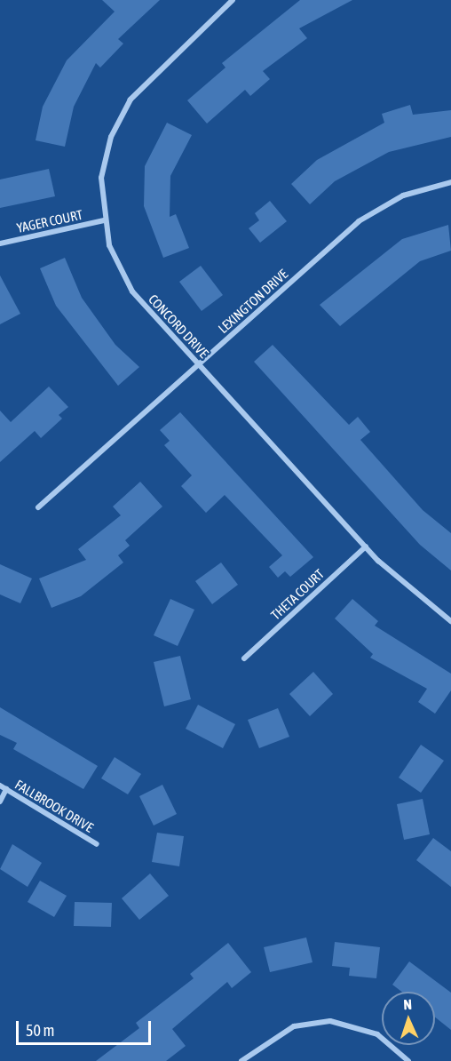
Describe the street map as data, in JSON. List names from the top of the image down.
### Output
{
  "streets": {
    "street": [
      "YAGER COURT",
      "LEXINGTON DRIVE",
      "CONCORD DRIVE",
      "THETA COURT",
      "FALLBROOK DRIVE"
    ]
  },
  "crossings": [
    ["YAGER COURT", "CONCORD DRIVE"],
    ["LEXINGTON DRIVE", "CONCORD DRIVE"],
    ["CONCORD DRIVE", "THETA COURT"]
  ],
  "scale_bar": "50 m",
  "north": "top"
}
